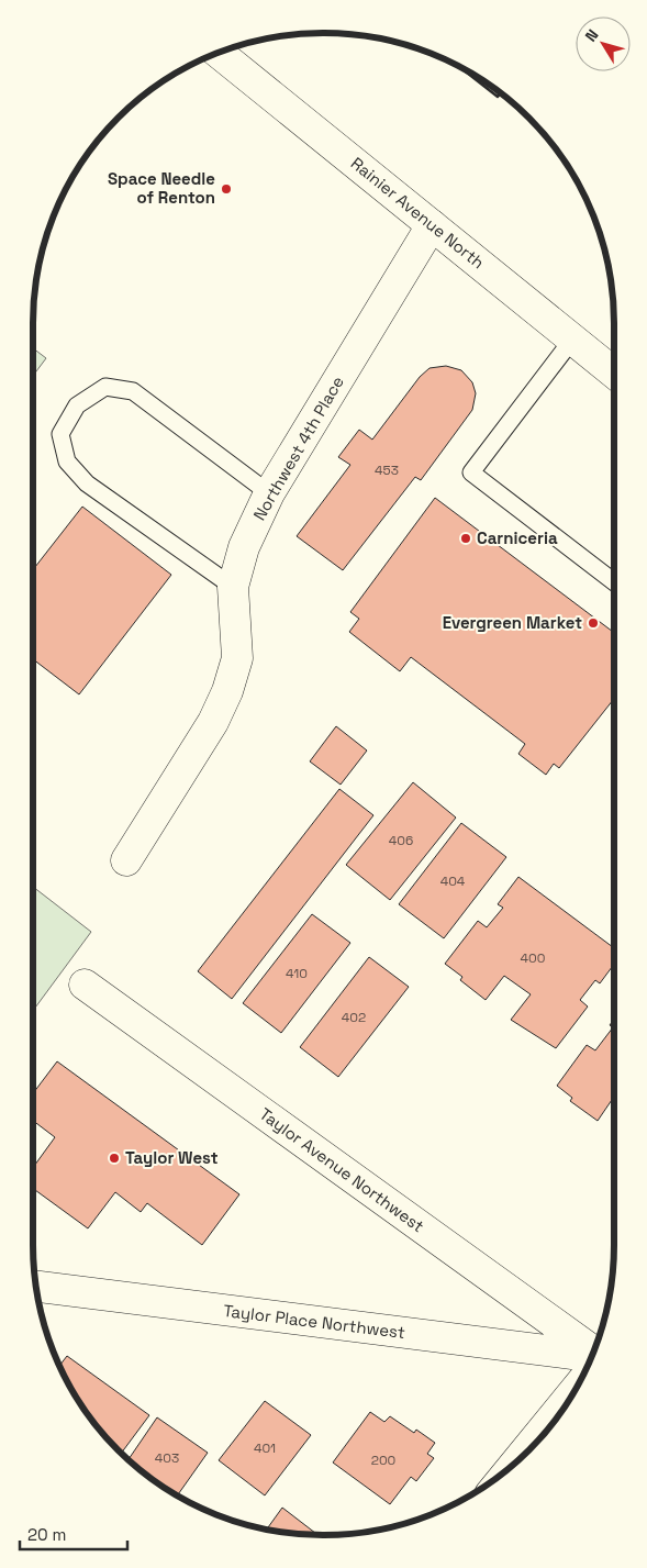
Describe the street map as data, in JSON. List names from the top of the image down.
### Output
{
  "streets": {
    "street": [
      "Rainier Avenue North",
      "Northwest 4th Place",
      "Taylor Avenue Northwest",
      "Taylor Place Northwest"
    ]
  },
  "crossings": [
    ["Rainier Avenue North", "Northwest 4th Place"]
  ],
  "places": [
    "Space Needle of Renton",
    "Carniceria",
    "Evergreen Market",
    "Taylor West"
  ],
  "house_numbers": [
    "453",
    "406",
    "404",
    "400",
    "410",
    "402",
    "401",
    "403",
    "200"
  ],
  "scale_bar": "20 m",
  "north": "top left"
}
